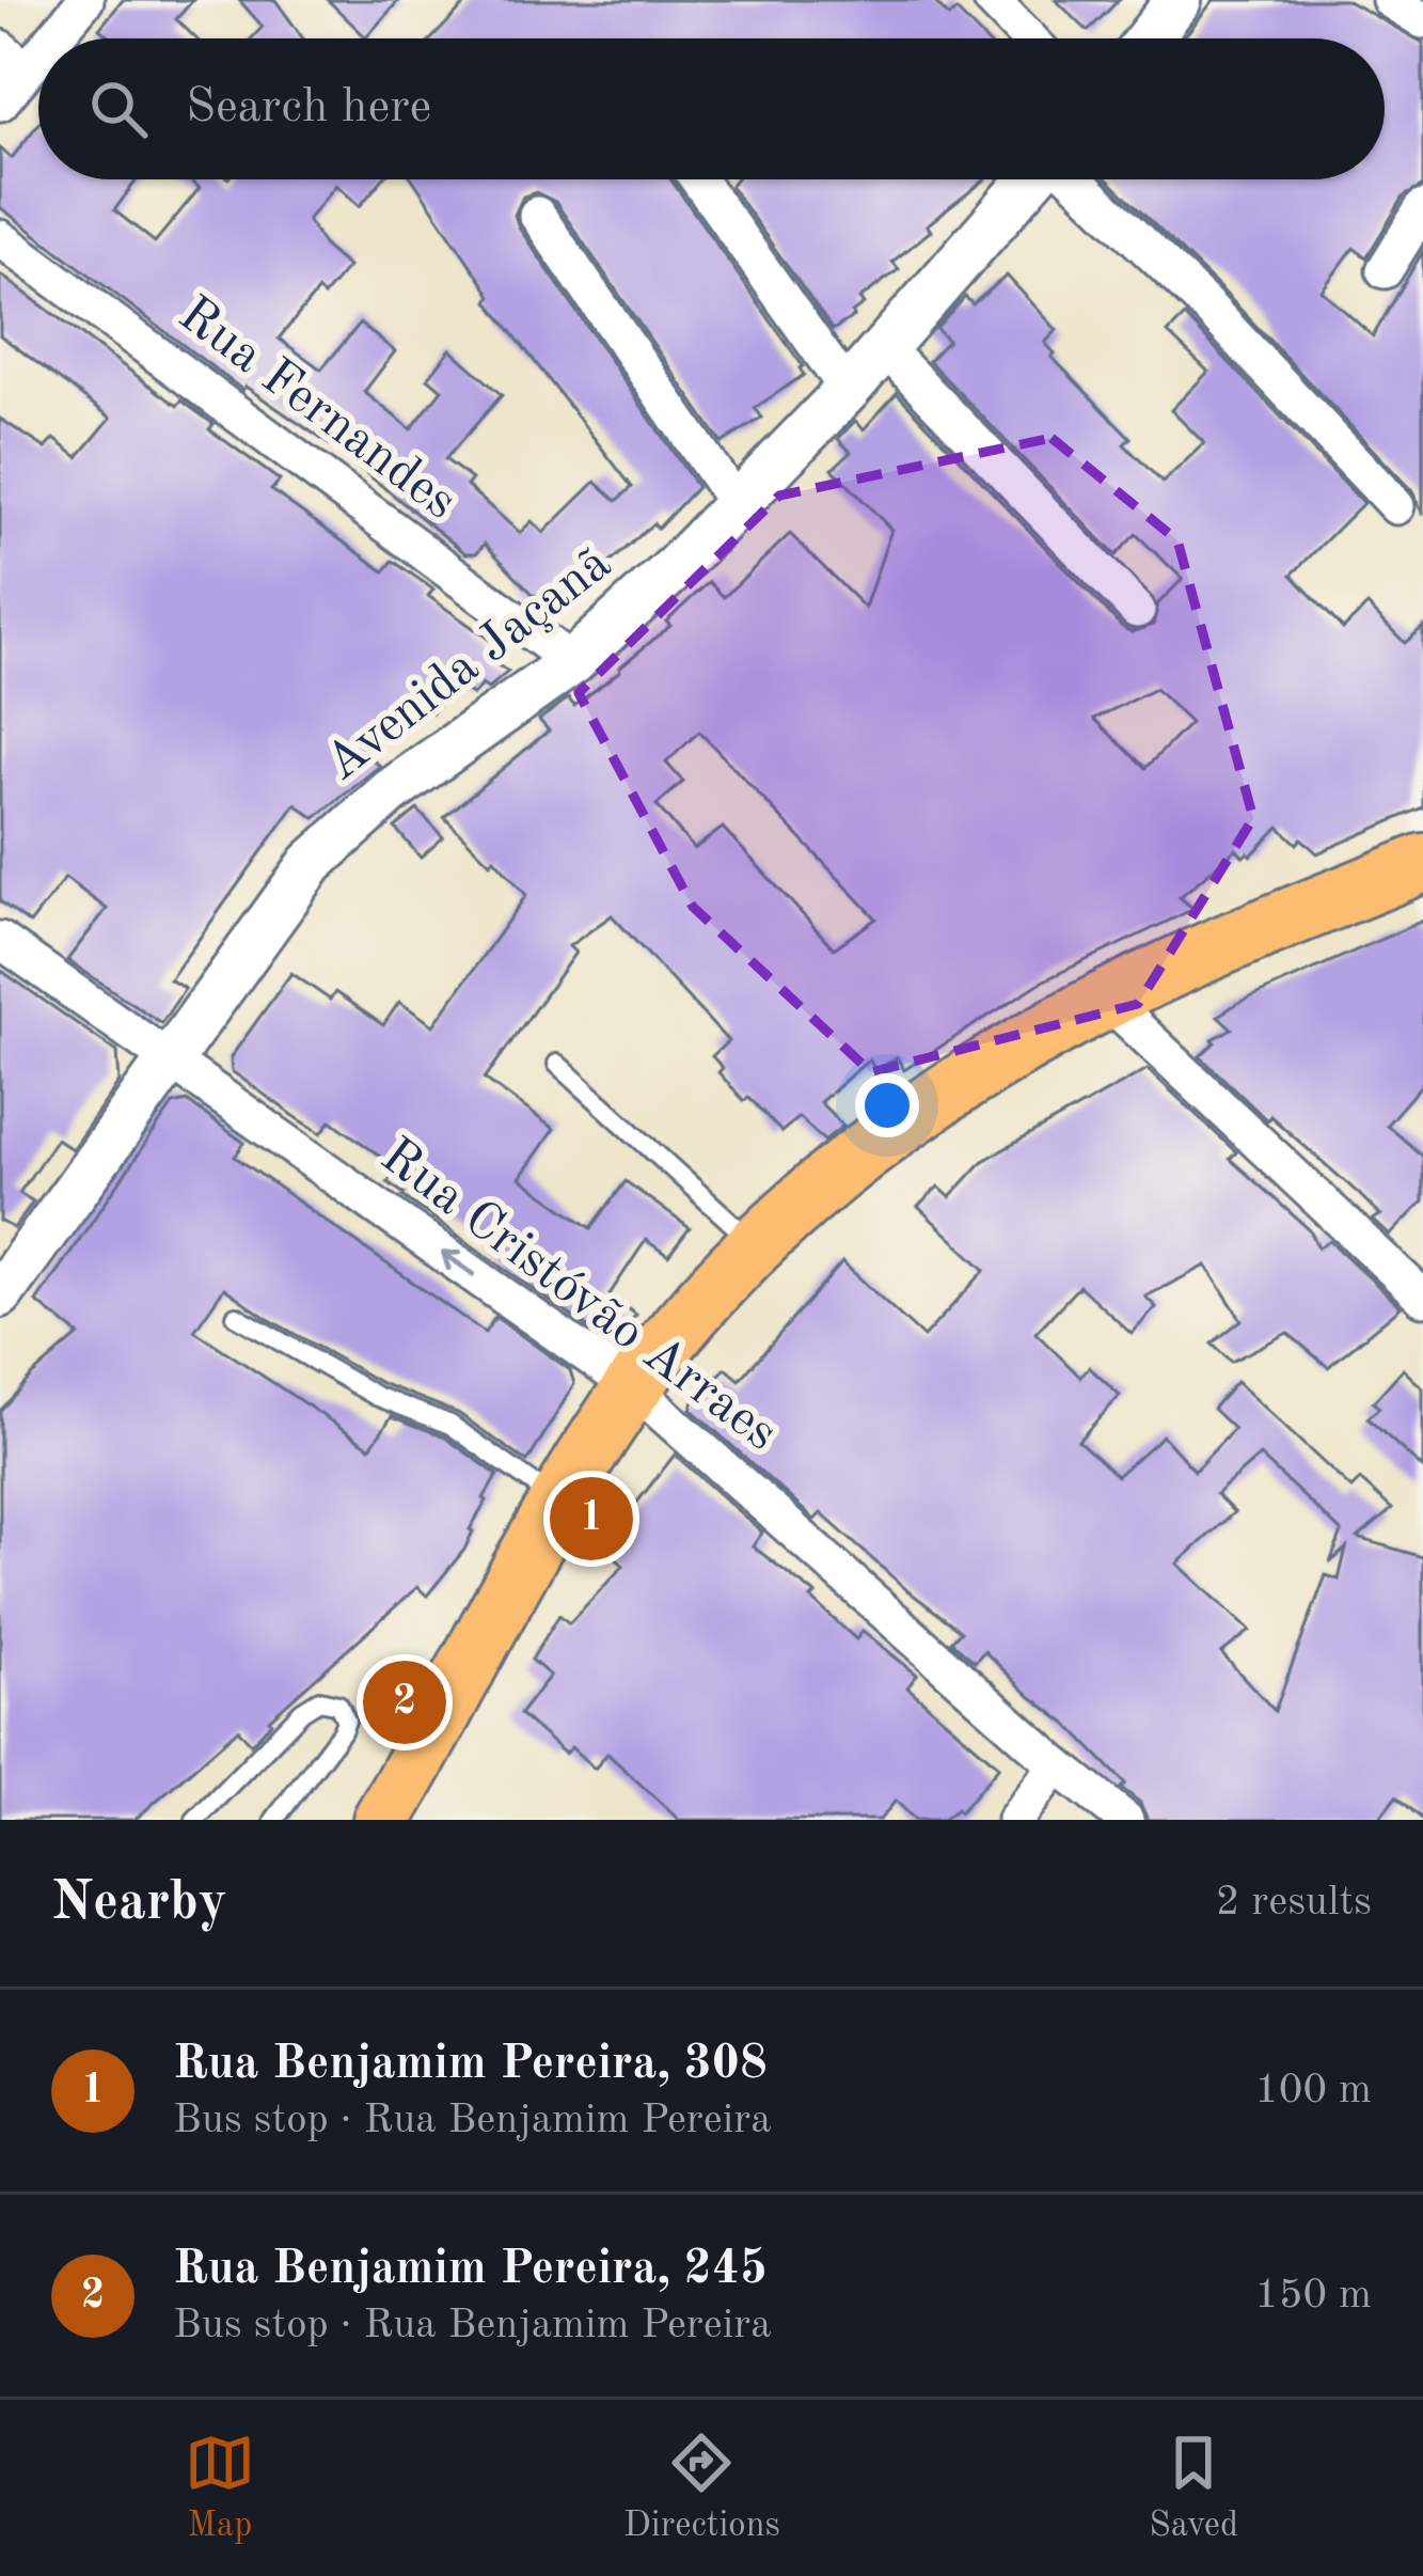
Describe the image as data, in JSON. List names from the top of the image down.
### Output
{
  "streets": {
    "street": ["Rua Fernandes", "Avenida Jaçanã", "Rua Cristóvão Arraes"]
  },
  "crossings": [
    ["Rua Fernandes", "Avenida Jaçanã"],
    ["Avenida Jaçanã", "Rua Cristóvão Arraes"]
  ],
  "one_way": ["Rua Cristóvão Arraes"],
  "page": {
    "search": "Search here",
    "pins": ["1", "2"],
    "heading": ["Nearby", "2 results"],
    "list": [
      {
        "mark": "1",
        "name": "Rua Benjamim Pereira, 308",
        "note": "Bus stop · Rua Benjamim Pereira",
        "value": "100 m"
      },
      {
        "mark": "2",
        "name": "Rua Benjamim Pereira, 245",
        "note": "Bus stop · Rua Benjamim Pereira",
        "value": "150 m"
      }
    ],
    "nav": ["Map", "Directions", "Saved"]
  }
}
